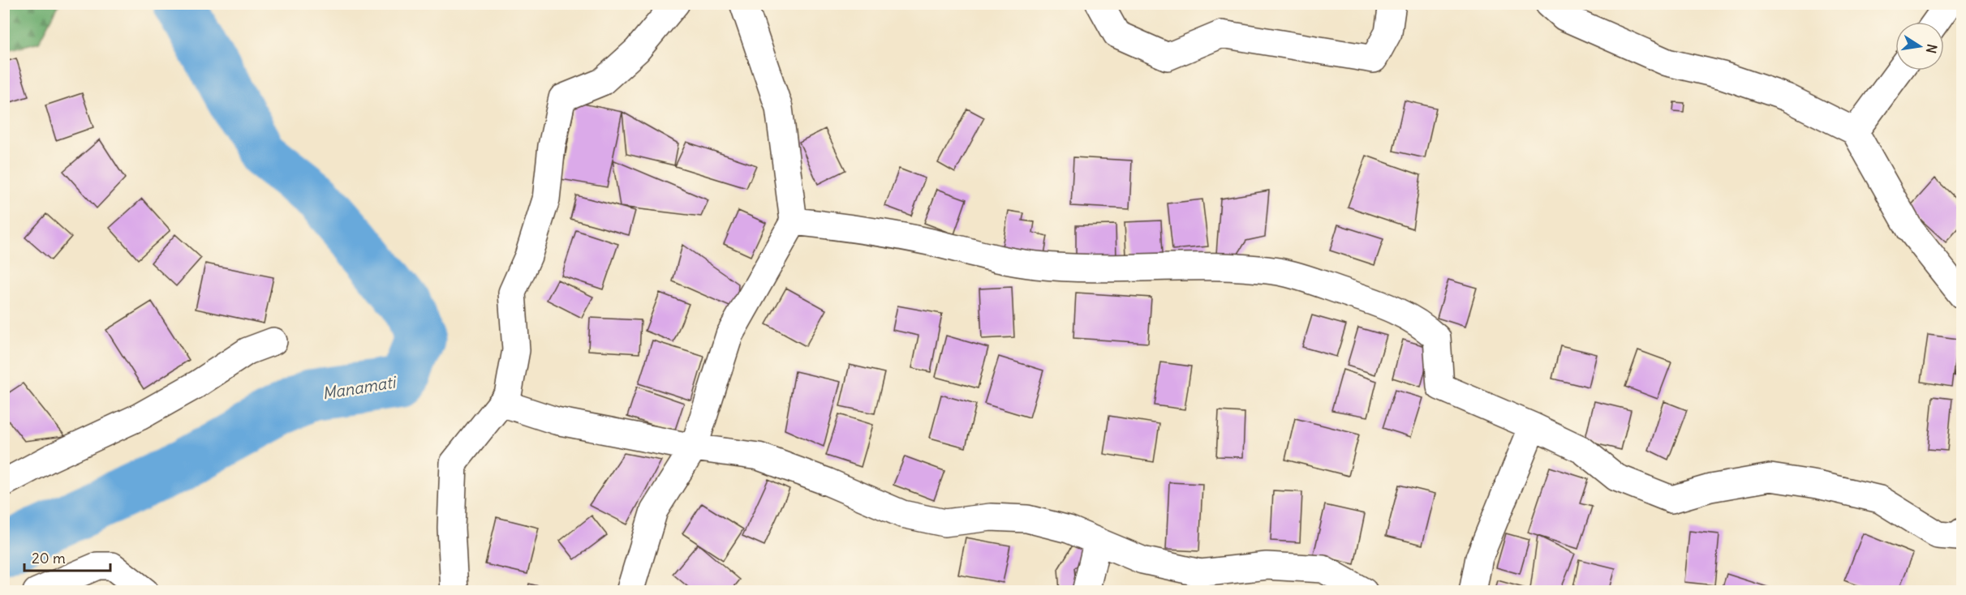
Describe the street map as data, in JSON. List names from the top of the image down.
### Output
{
  "water": ["Manamati"],
  "scale_bar": "20 m",
  "north": "right"
}
